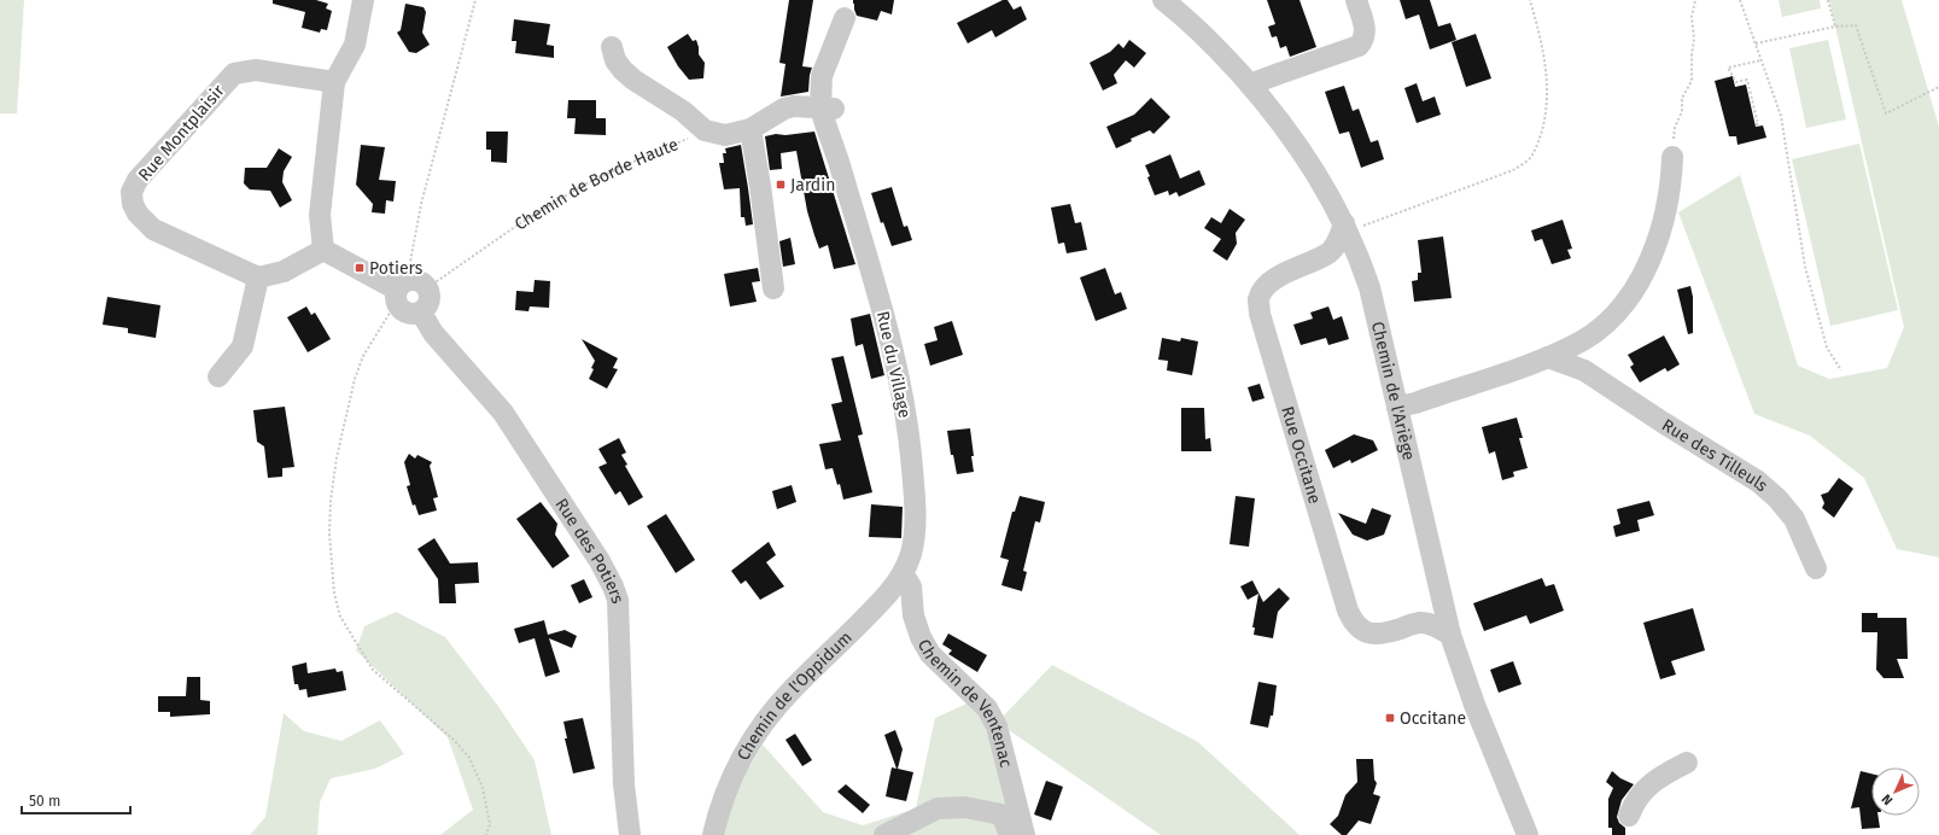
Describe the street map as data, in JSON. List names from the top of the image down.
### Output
{
  "streets": {
    "street": [
      "Rue Montplaisir",
      "Rue du Village",
      "Chemin de l'Ariège",
      "Rue Occitane",
      "Rue des Tilleuls",
      "Rue des Potiers",
      "Chemin de l'Oppidum",
      "Chemin de Ventenac"
    ],
    "path": ["Chemin de Borde Haute"]
  },
  "crossings": [
    ["Chemin de Borde Haute", "Rue des Potiers"],
    ["Rue du Village", "Chemin de l'Oppidum"],
    ["Rue du Village", "Chemin de Ventenac"],
    ["Chemin de l'Ariège", "Rue Occitane"],
    ["Chemin de l'Oppidum", "Chemin de Ventenac"]
  ],
  "places": {
    "transit": ["Jardin", "Potiers", "Occitane"]
  },
  "scale_bar": "50 m",
  "north": "bottom left"
}
